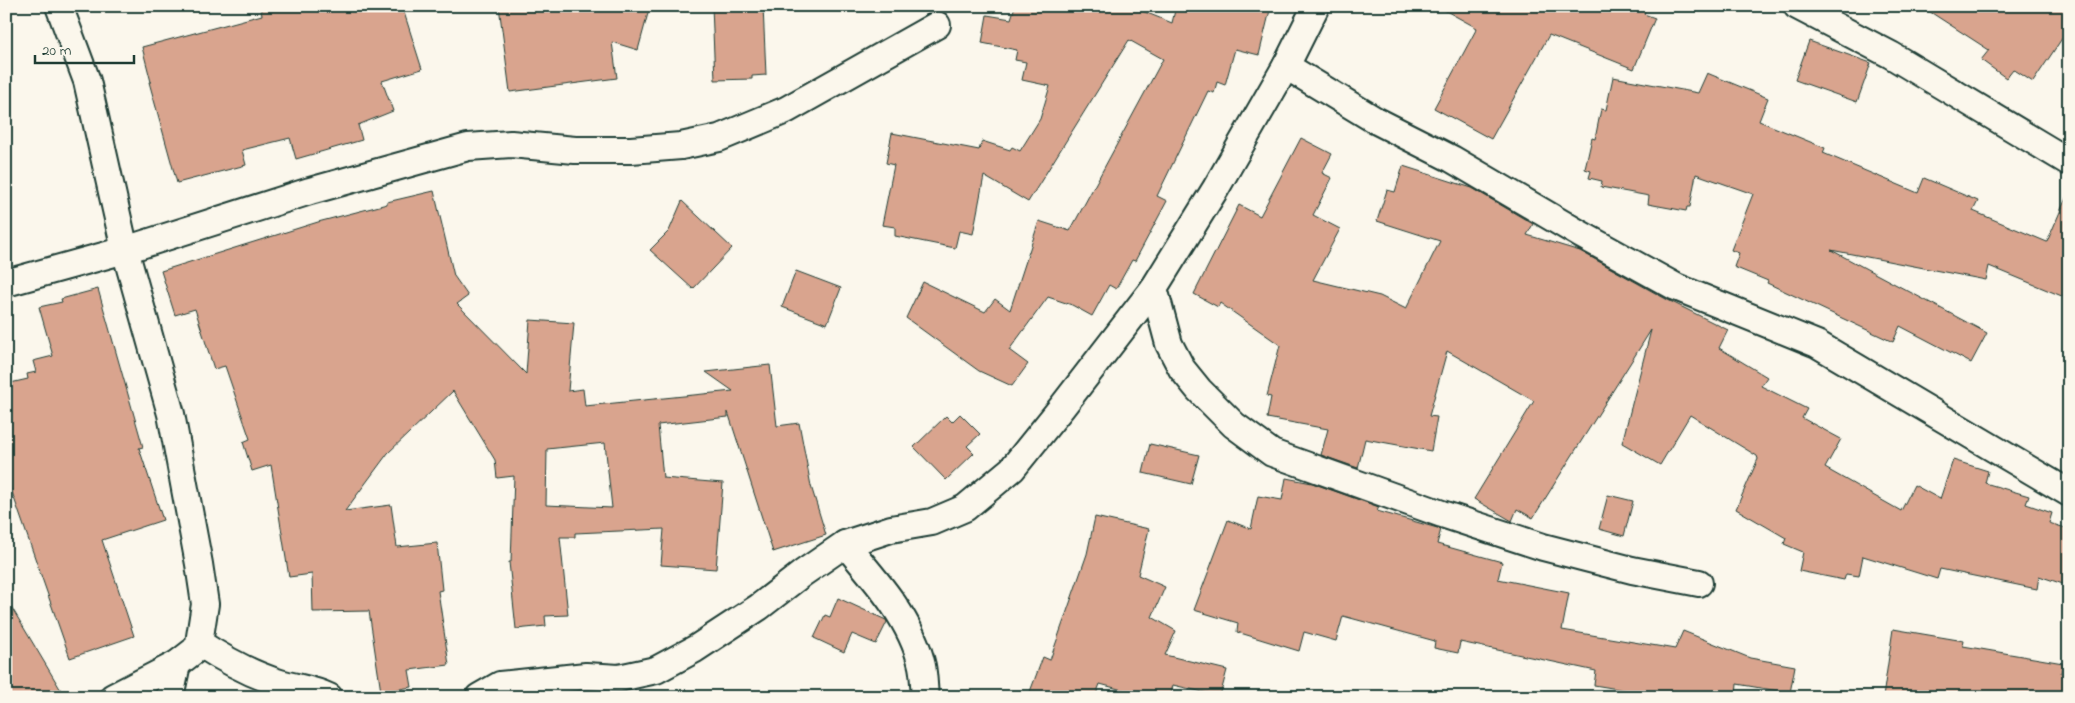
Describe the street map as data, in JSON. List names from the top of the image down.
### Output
{
  "scale_bar": "20 m"
}
